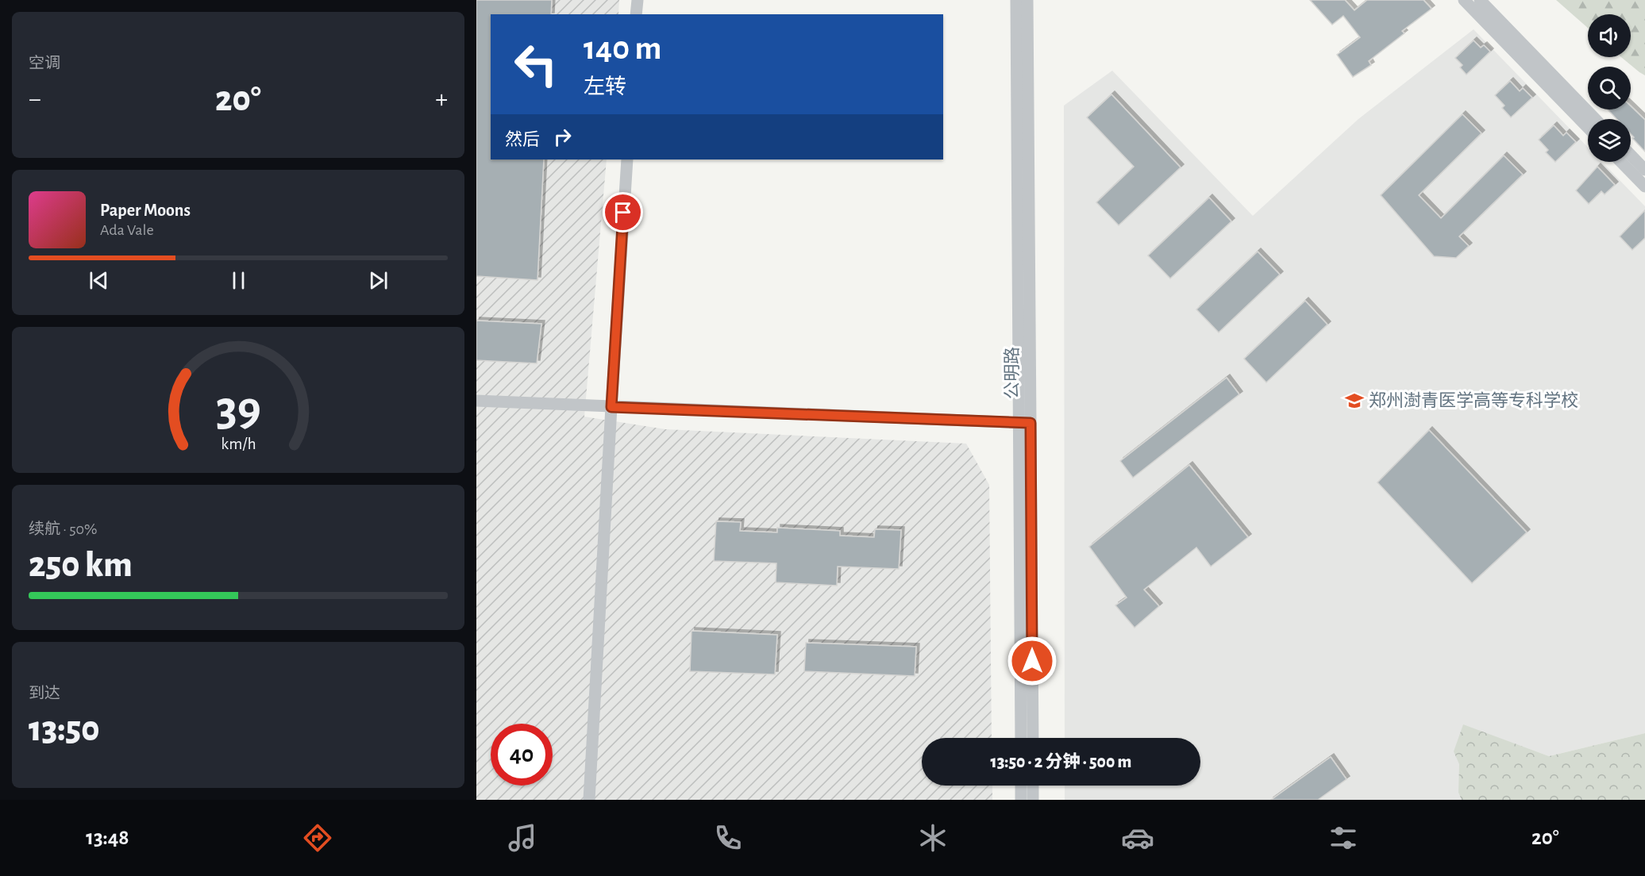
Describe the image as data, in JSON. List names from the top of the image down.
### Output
{
  "streets": {
    "street": ["公明路"]
  },
  "places": {
    "school or university": ["郑州澍青医学高等专科学校"]
  },
  "page": {
    "tile": [
      "空调",
      ["续航 · 50%", "250 km"],
      ["到达", "13:50"]
    ],
    "turn": ["140 m", "左转"],
    "heat": ["−", "20°", "+"],
    "then": "然后",
    "song": ["Paper Moons", "Ada Vale"],
    "limit": "40",
    "trip": "13:50 · 2 分钟 · 500 m",
    "tabs": ["13:48", "20°"],
    "gauge": ["39", "km/h"]
  }
}
